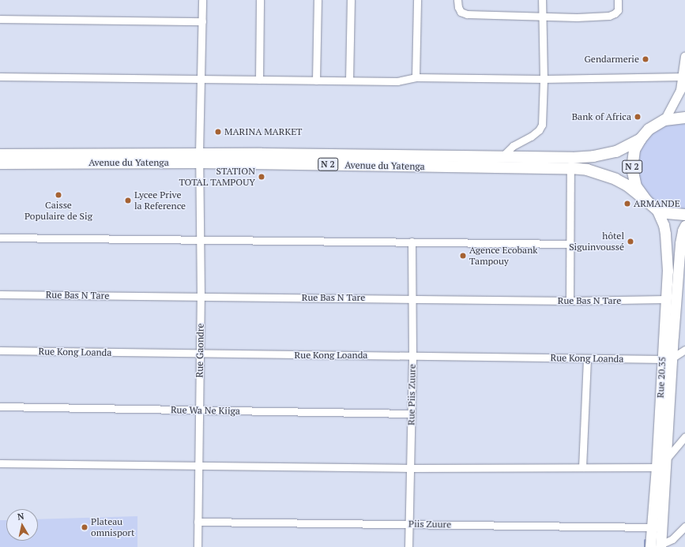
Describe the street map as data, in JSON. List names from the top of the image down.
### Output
{
  "streets": {
    "main road": ["Avenue du Yatenga", "N 2", "Rue 20.35"],
    "street": [
      "Rue Bas N Tare",
      "Rue Gaondre",
      "Rue Kong Loanda",
      "Rue Piis Zuure",
      "Rue Wa Ne Kiiga",
      "Piis Zuure"
    ]
  },
  "crossings": [
    ["Avenue du Yatenga", "N 2"],
    ["Avenue du Yatenga", "Rue Gaondre"],
    ["N 2", "Rue 20.35"],
    ["Rue Bas N Tare", "Rue Gaondre"],
    ["Rue Bas N Tare", "Rue 20.35"],
    ["Rue Bas N Tare", "Rue Piis Zuure"],
    ["Rue Gaondre", "Rue Kong Loanda"],
    ["Rue Gaondre", "Rue Wa Ne Kiiga"],
    ["Rue Gaondre", "Piis Zuure"],
    ["Rue Kong Loanda", "Rue 20.35"],
    ["Rue Kong Loanda", "Rue Piis Zuure"],
    ["Rue 20.35", "Piis Zuure"],
    ["Rue Piis Zuure", "Rue Wa Ne Kiiga"],
    ["Rue Piis Zuure", "Piis Zuure"]
  ],
  "places": [
    "Gendarmerie",
    "Bank of Africa",
    "MARINA MARKET",
    "STATION TOTAL TAMPOUY",
    "Caisse Populaire de Sig",
    "Lycee Prive la Reference",
    "ARMANDE",
    "hôtel Siguinvoussé",
    "Agence Ecobank Tampouy",
    "Plateau omnisport"
  ],
  "north": "top"
}
